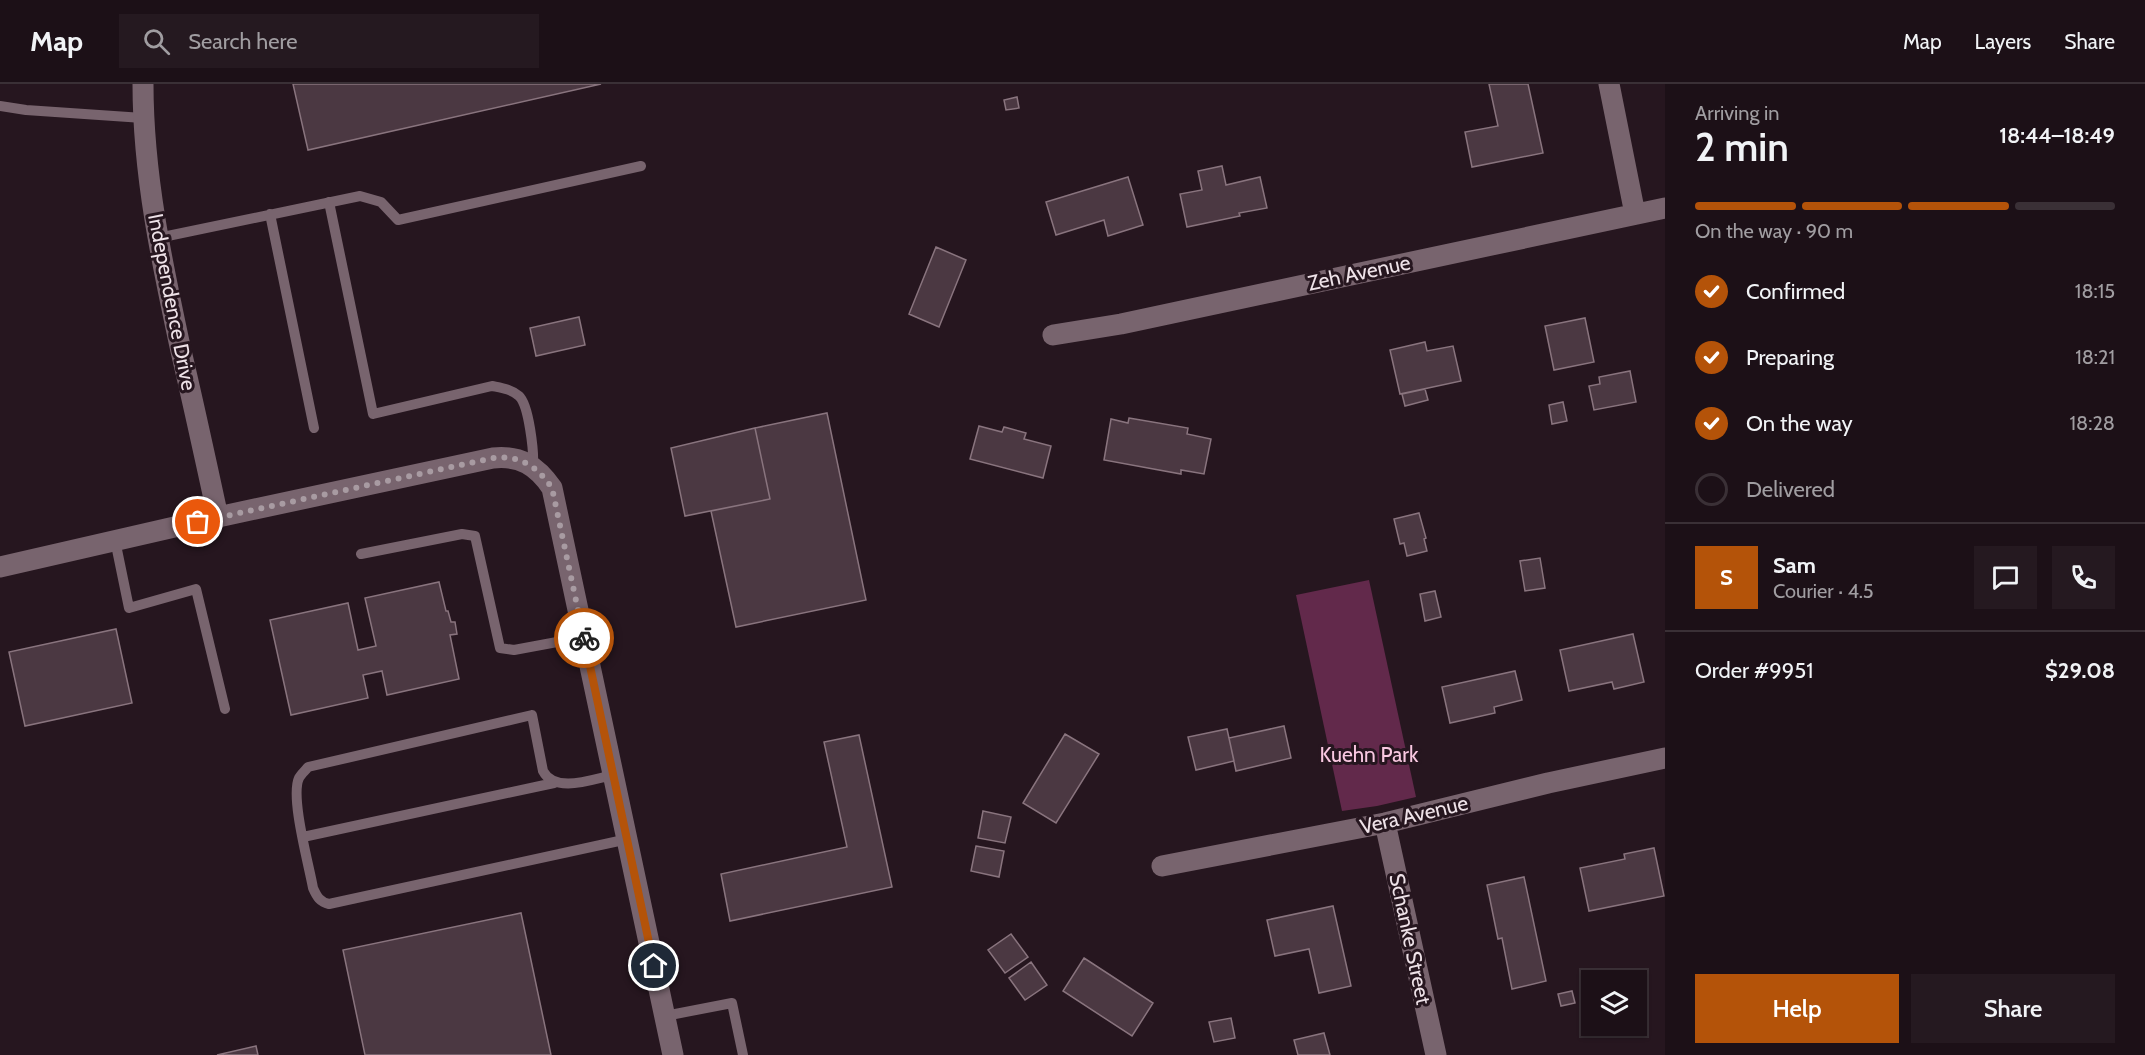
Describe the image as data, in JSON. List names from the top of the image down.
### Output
{
  "streets": {
    "street": [
      "Zeh Avenue",
      "Independence Drive",
      "Vera Avenue",
      "Schanke Street"
    ]
  },
  "crossings": [
    ["Vera Avenue", "Schanke Street"]
  ],
  "parks": ["Kuehn Park"],
  "page": {
    "header": "Map",
    "search": "Search here",
    "nav": ["Map", "Layers", "Share"],
    "heading": ["2 min", "Arriving in", "18:44–18:49"],
    "panel": [
      "Sam",
      "Courier · 4.5",
      "Order #9951",
      "$29.08"
    ],
    "bar": "On the way · 90 m",
    "list": [
      ["Confirmed", "18:15"],
      ["Preparing", "18:21"],
      ["On the way", "18:28"],
      "Delivered"
    ],
    "round": "S",
    "buttons": ["Help", "Share"]
  }
}
